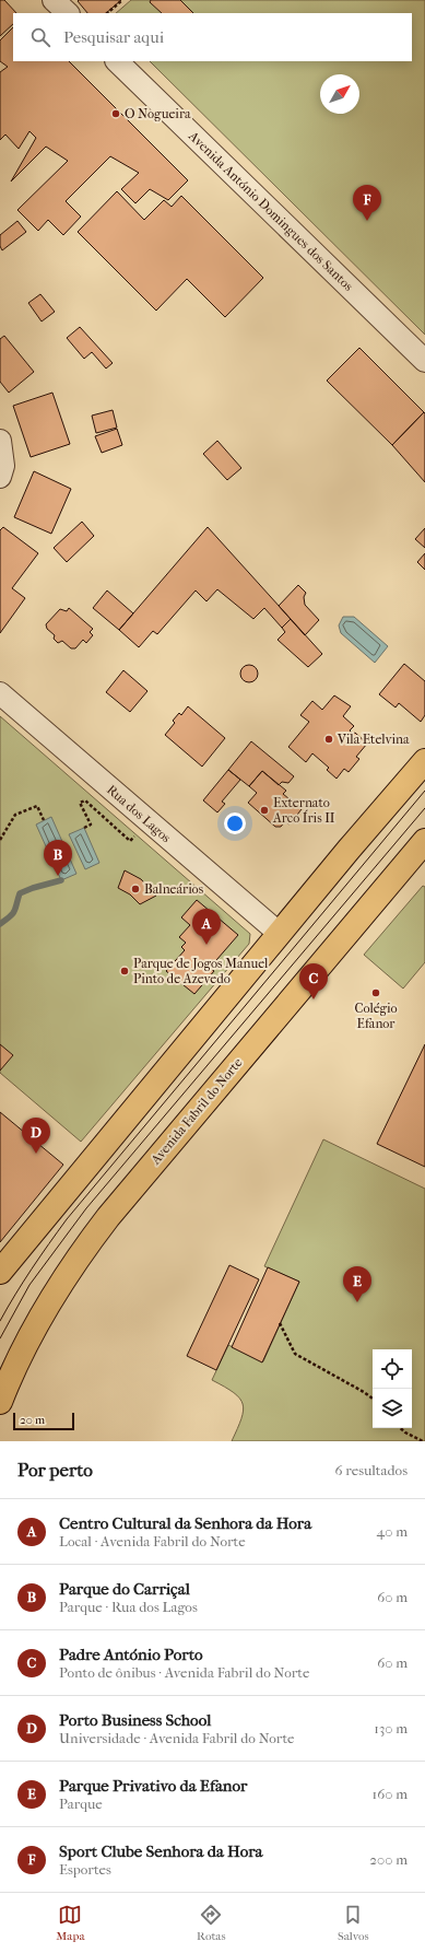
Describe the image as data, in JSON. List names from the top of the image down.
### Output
{
  "streets": {
    "main road": ["Avenida Fabril do Norte"],
    "street": ["Avenida António Domingues dos Santos", "Rua dos Lagos"]
  },
  "places": [
    "O Nogueira",
    "Vila Etelvina",
    "Externato Arco Íris II",
    "Balneários",
    "Parque de Jogos Manuel Pinto de Azevedo",
    "Colégio Efanor"
  ],
  "scale_bar": "20 m",
  "north": "top right",
  "page": {
    "search": "Pesquisar aqui",
    "pins": [
      "F",
      "B",
      "A",
      "C",
      "D",
      "E"
    ],
    "scale": "20 m",
    "heading": ["Por perto", "6 resultados"],
    "list": [
      {
        "mark": "A",
        "name": "Centro Cultural da Senhora da Hora",
        "note": "Local · Avenida Fabril do Norte",
        "value": "40 m"
      },
      {
        "mark": "B",
        "name": "Parque do Carriçal",
        "note": "Parque · Rua dos Lagos",
        "value": "60 m"
      },
      {
        "mark": "C",
        "name": "Padre António Porto",
        "note": "Ponto de ônibus · Avenida Fabril do Norte",
        "value": "60 m"
      },
      {
        "mark": "D",
        "name": "Porto Business School",
        "note": "Universidade · Avenida Fabril do Norte",
        "value": "130 m"
      },
      {
        "mark": "E",
        "name": "Parque Privativo da Efanor",
        "note": "Parque",
        "value": "160 m"
      },
      {
        "mark": "F",
        "name": "Sport Clube Senhora da Hora",
        "note": "Esportes",
        "value": "200 m"
      }
    ],
    "nav": ["Mapa", "Rotas", "Salvos"]
  }
}
